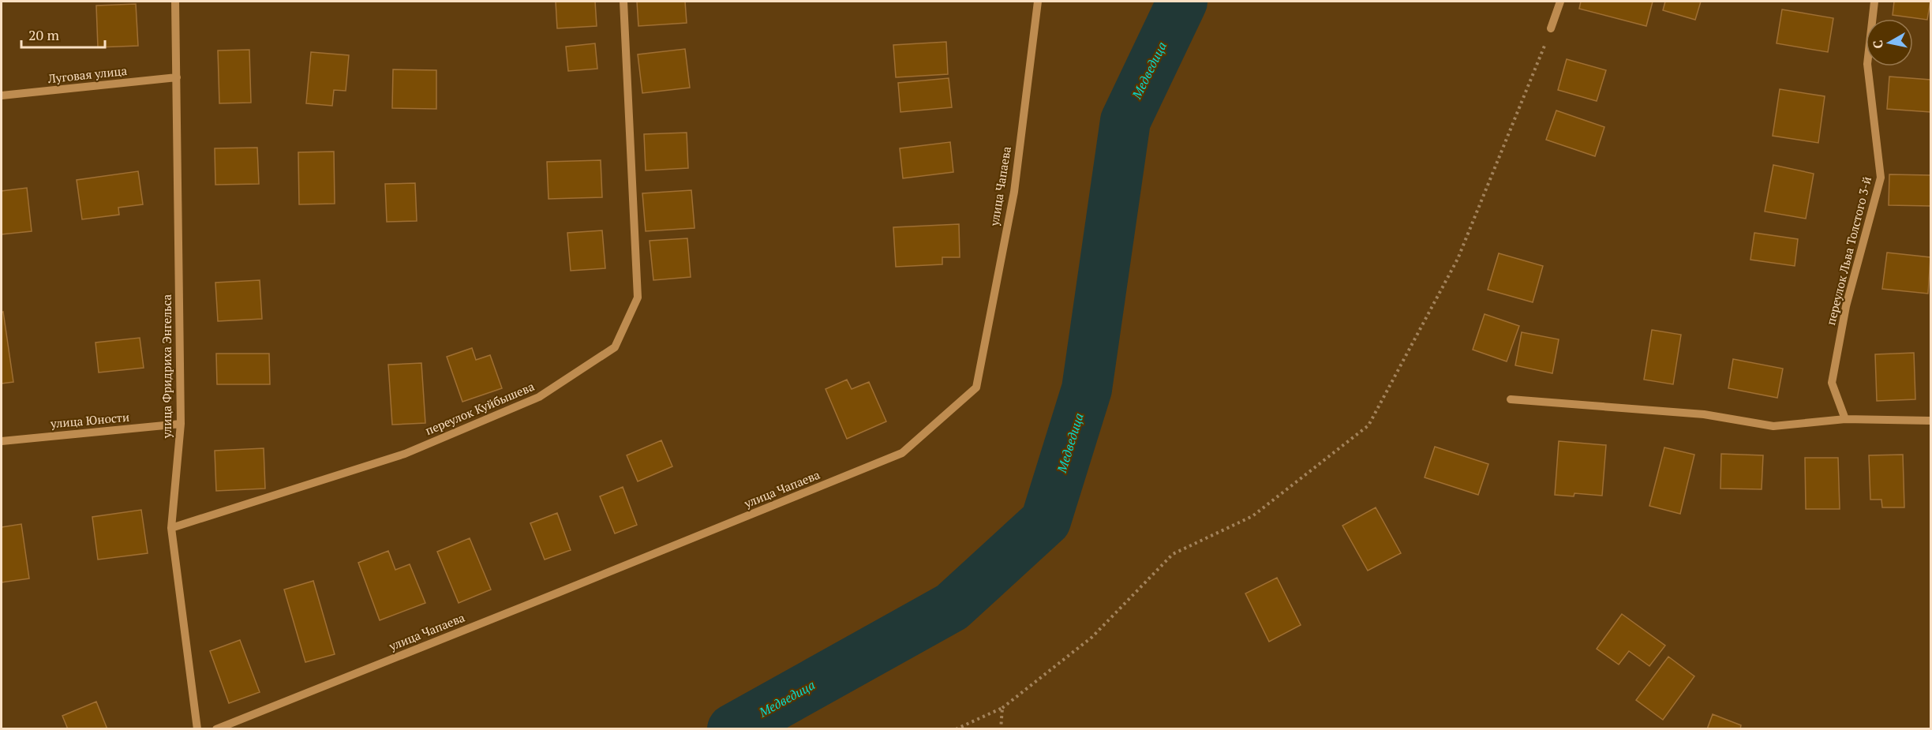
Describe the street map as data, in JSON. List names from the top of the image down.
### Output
{
  "streets": {
    "street": [
      "Луговая улица",
      "улица Чапаева",
      "переулок Льва Толстого 3-й",
      "улица Фридриха Энгельса",
      "переулок Куйбышева",
      "улица Юности"
    ]
  },
  "crossings": [
    ["Луговая улица", "улица Фридриха Энгельса"],
    ["улица Фридриха Энгельса", "переулок Куйбышева"],
    ["улица Фридриха Энгельса", "улица Юности"]
  ],
  "water": ["Медведица"],
  "scale_bar": "20 m",
  "north": "left"
}
